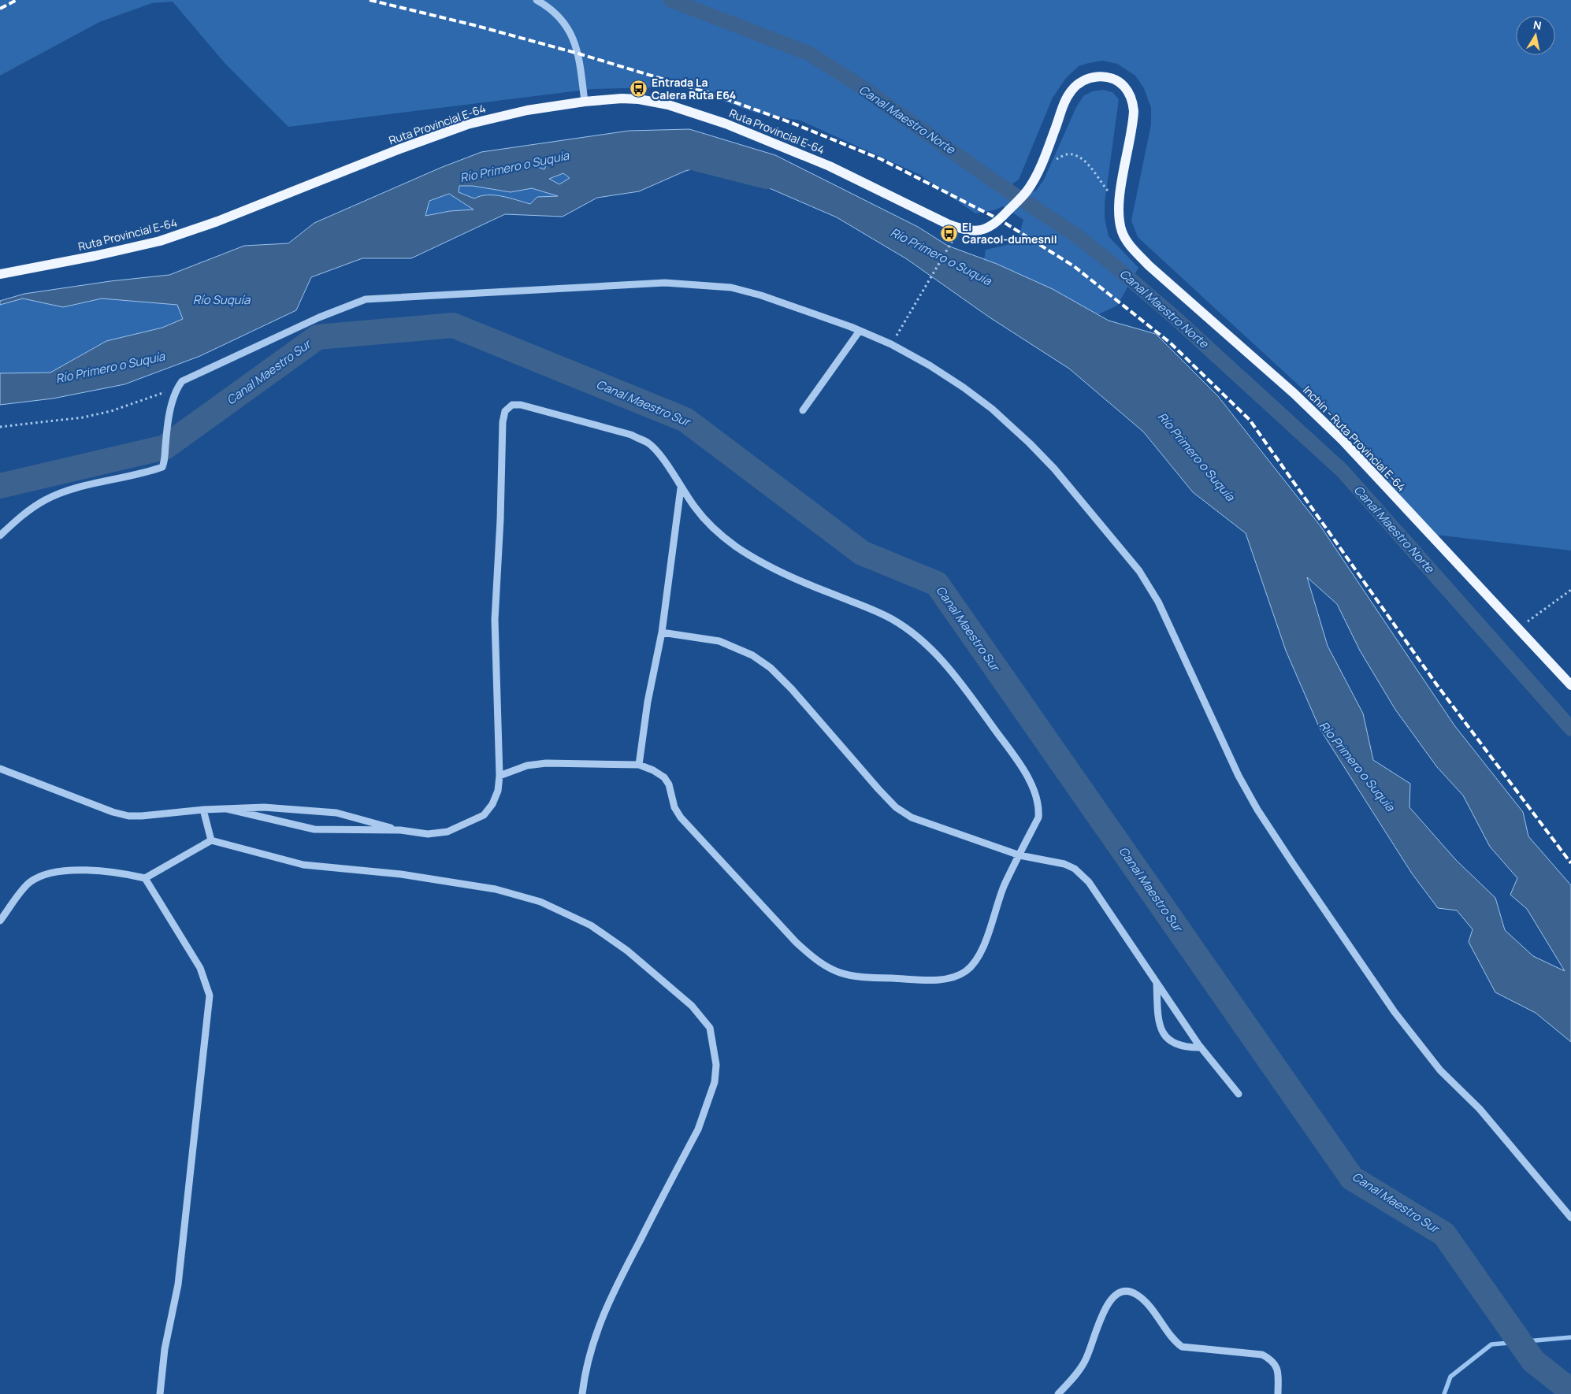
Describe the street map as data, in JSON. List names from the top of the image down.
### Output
{
  "streets": {
    "main road": ["Ruta Provincial E-64", "Inchín - Ruta Provincial E-64"]
  },
  "crossings": [
    ["Ruta Provincial E-64", "Inchín - Ruta Provincial E-64"]
  ],
  "water": [
    "Canal Maestro Norte",
    "Río Primero o Suquía",
    "Río Suquía",
    "Canal Maestro Sur"
  ],
  "places": {
    "bus stop": ["Entrada La Calera Ruta E64", "El Caracol-dumesnil"]
  },
  "north": "top"
}
